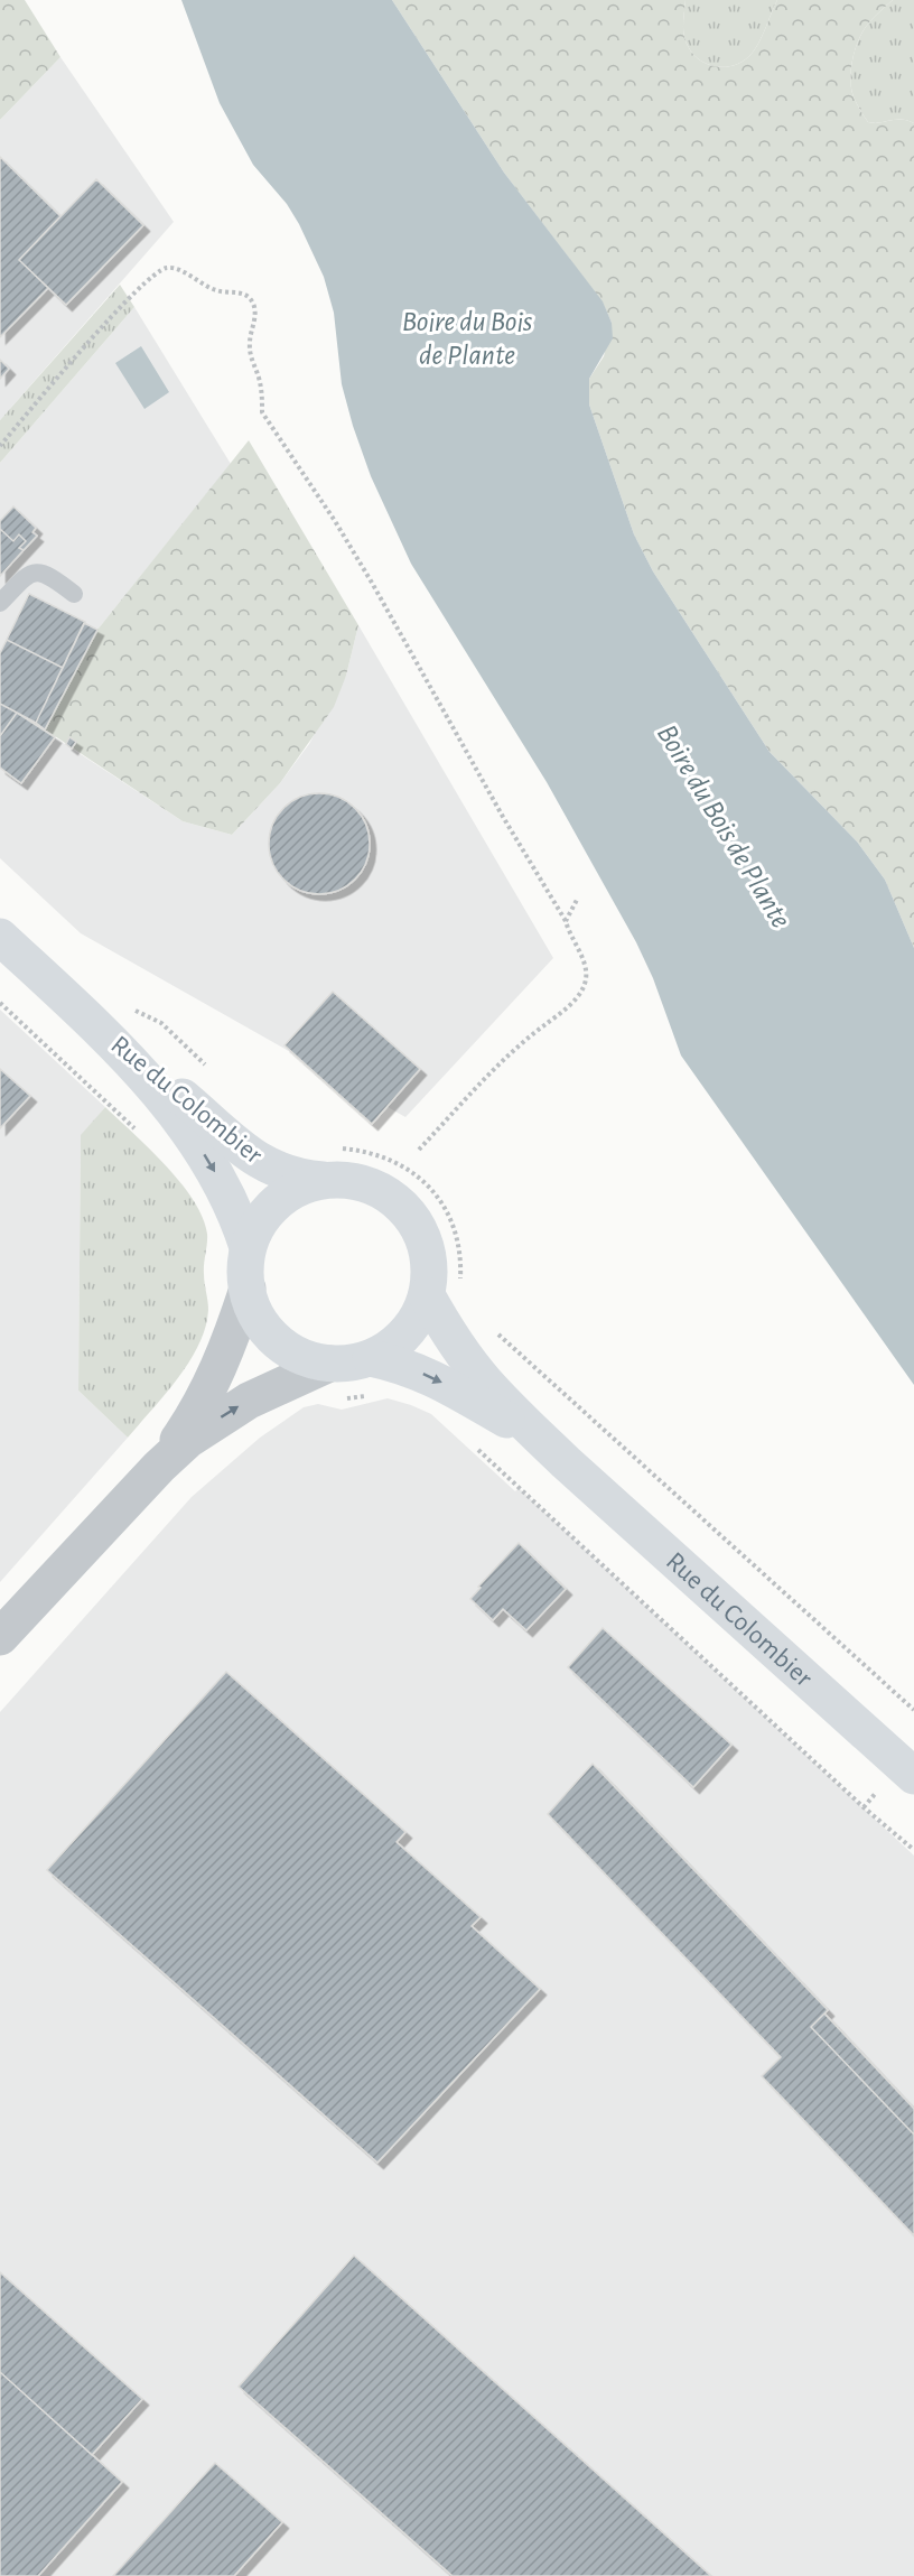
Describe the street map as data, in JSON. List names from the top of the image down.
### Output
{
  "streets": {
    "main road": ["Rue du Colombier"]
  },
  "water": ["Boire du Bois de Plante"]
}
